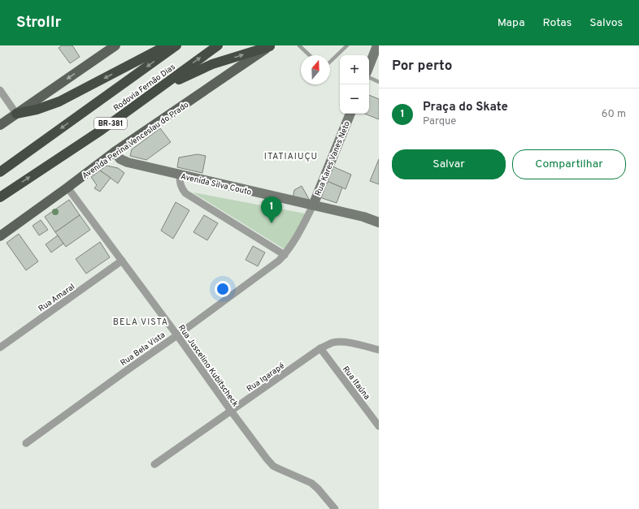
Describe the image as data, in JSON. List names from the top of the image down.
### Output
{
  "streets": {
    "highway": ["Rodovia Fernão Dias", "BR-381"],
    "main road": ["Avenida Perina Venceslau do Prado", "Rua Kares Vanes Neto", "Avenida Silva Couto"],
    "street": [
      "Rua Amaral",
      "Rua Bela Vista",
      "Rua Juscelino Kubitscheck",
      "Rua Igarapé",
      "Rua Itaúna"
    ]
  },
  "crossings": [
    ["Avenida Perina Venceslau do Prado", "Avenida Silva Couto"],
    ["Avenida Perina Venceslau do Prado", "Rua Juscelino Kubitscheck"],
    ["Rua Kares Vanes Neto", "Avenida Silva Couto"],
    ["Rua Kares Vanes Neto", "Rua Bela Vista"],
    ["Avenida Silva Couto", "Rua Bela Vista"],
    ["Rua Amaral", "Rua Juscelino Kubitscheck"],
    ["Rua Bela Vista", "Rua Juscelino Kubitscheck"],
    ["Rua Juscelino Kubitscheck", "Rua Igarapé"],
    ["Rua Igarapé", "Rua Itaúna"]
  ],
  "districts": ["ITATIAIUÇU", "BELA VISTA"],
  "north": "top",
  "page": {
    "header": "Strollr",
    "nav": ["Mapa", "Rotas", "Salvos"],
    "heading": "Por perto",
    "map_buttons": ["+", "−"],
    "list": [
      {
        "mark": "1",
        "name": "Praça do Skate",
        "note": "Parque",
        "value": "60 m"
      }
    ],
    "buttons": ["Salvar", "Compartilhar"],
    "pins": "1"
  }
}
